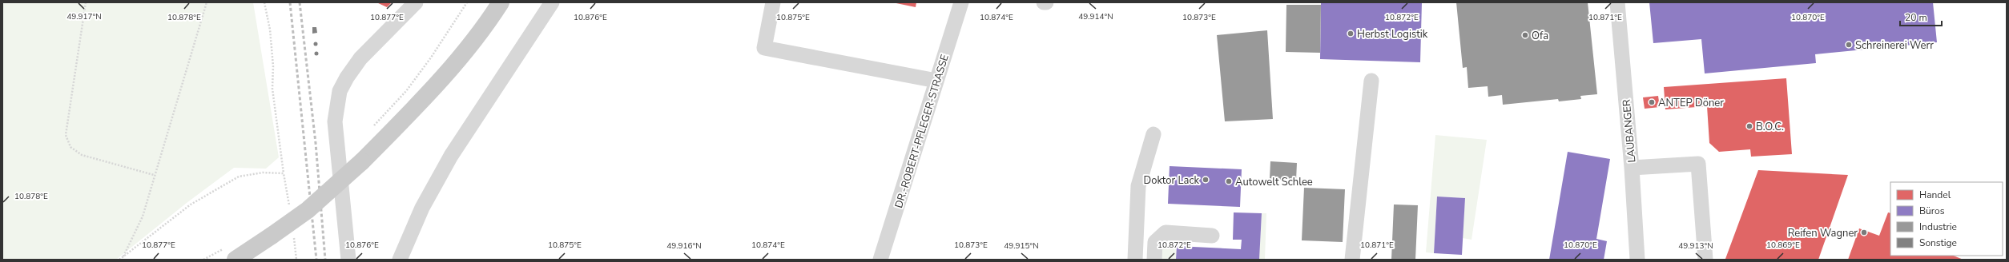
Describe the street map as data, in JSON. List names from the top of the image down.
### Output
{
  "streets": {
    "street": ["DR.-ROBERT-PFLEGER-STRASSE", "LAUBANGER"]
  },
  "places": [
    "Herbst Logistik",
    "Ofa",
    "Schreinerei Werr",
    "ANTEP Döner",
    "B.O.C.",
    "Doktor Lack",
    "Autowelt Schlee",
    "Reifen Wagner"
  ],
  "legend": [
    "Handel",
    "Büros",
    "Industrie",
    "Sonstige"
  ],
  "scale_bar": "20 m",
  "coordinates": [
    "49.917°N",
    "49.914°N",
    "10.870°E",
    "10.878°E",
    "10.877°E",
    "10.876°E",
    "10.875°E",
    "10.873°E",
    "10.872°E",
    "10.871°E",
    "10.874°E",
    "10.869°E",
    "49.916°N",
    "49.915°N",
    "49.913°N"
  ]
}
